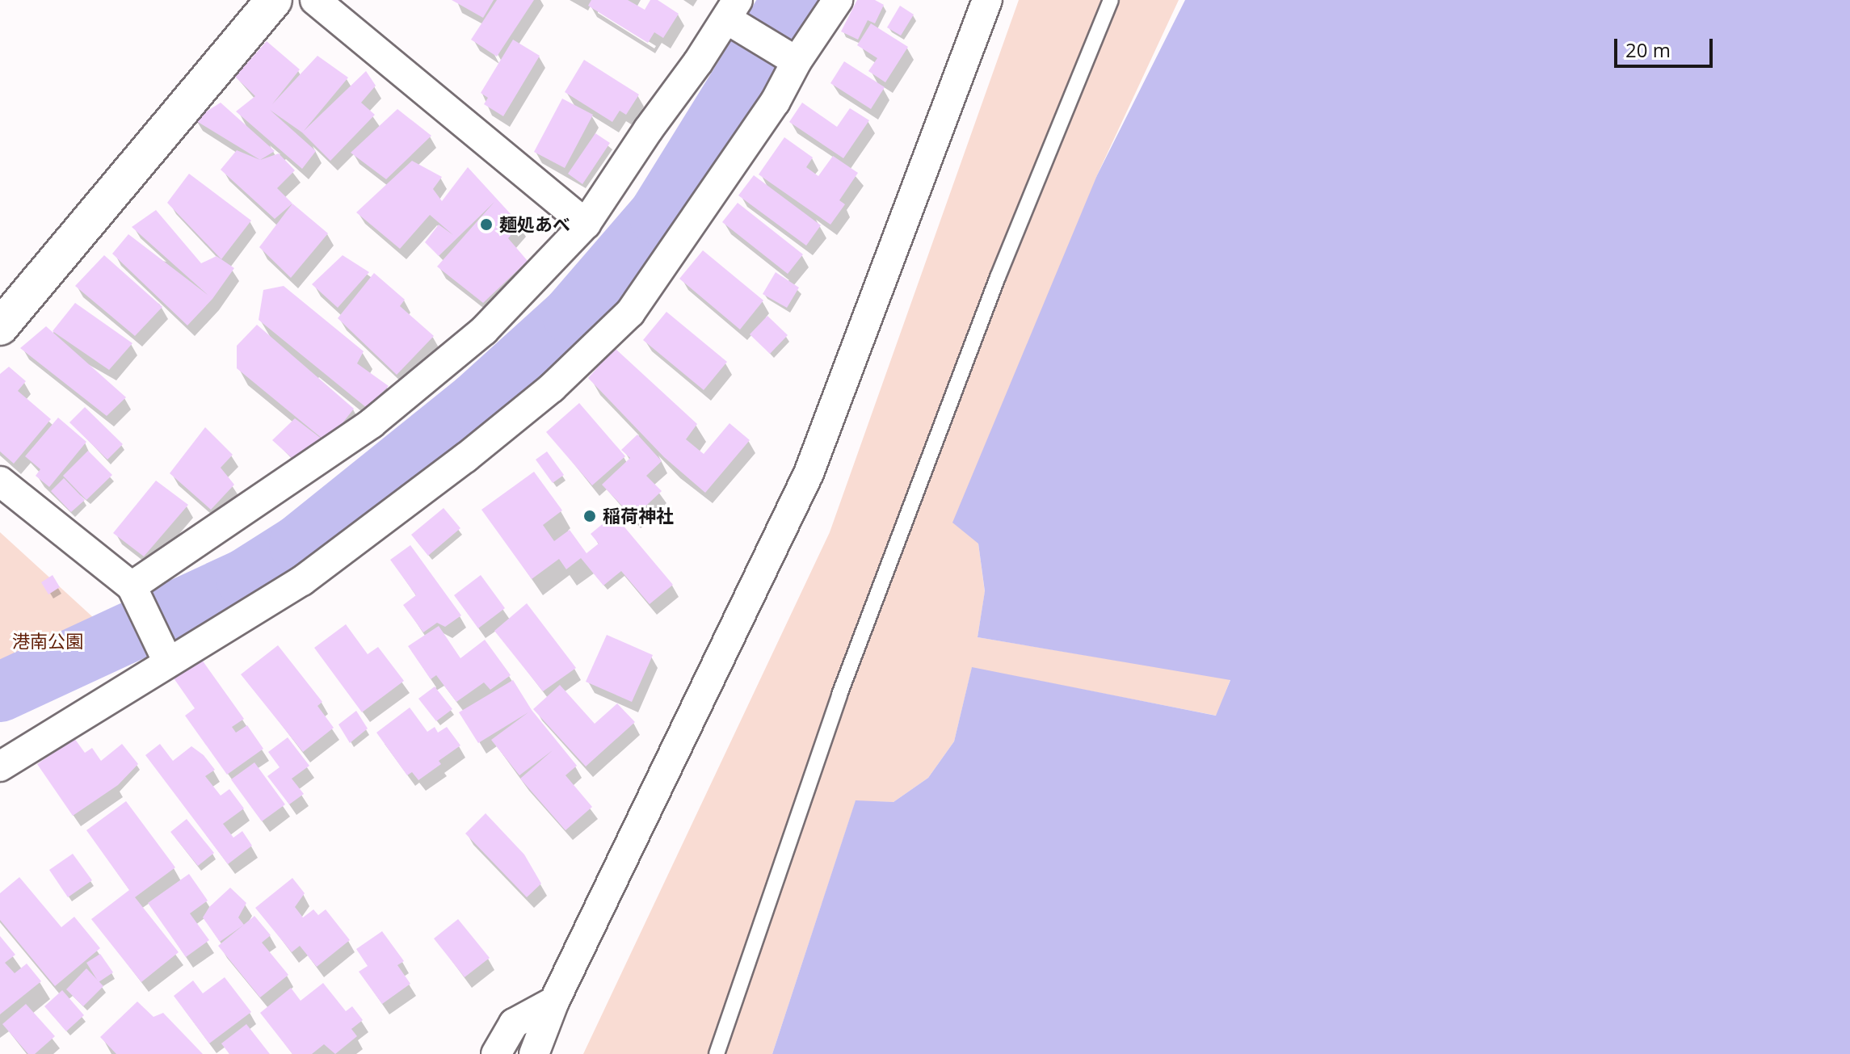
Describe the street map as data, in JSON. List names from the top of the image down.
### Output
{
  "parks": ["港南公園"],
  "places": ["麺処あべ", "稲荷神社"],
  "scale_bar": "20 m"
}
